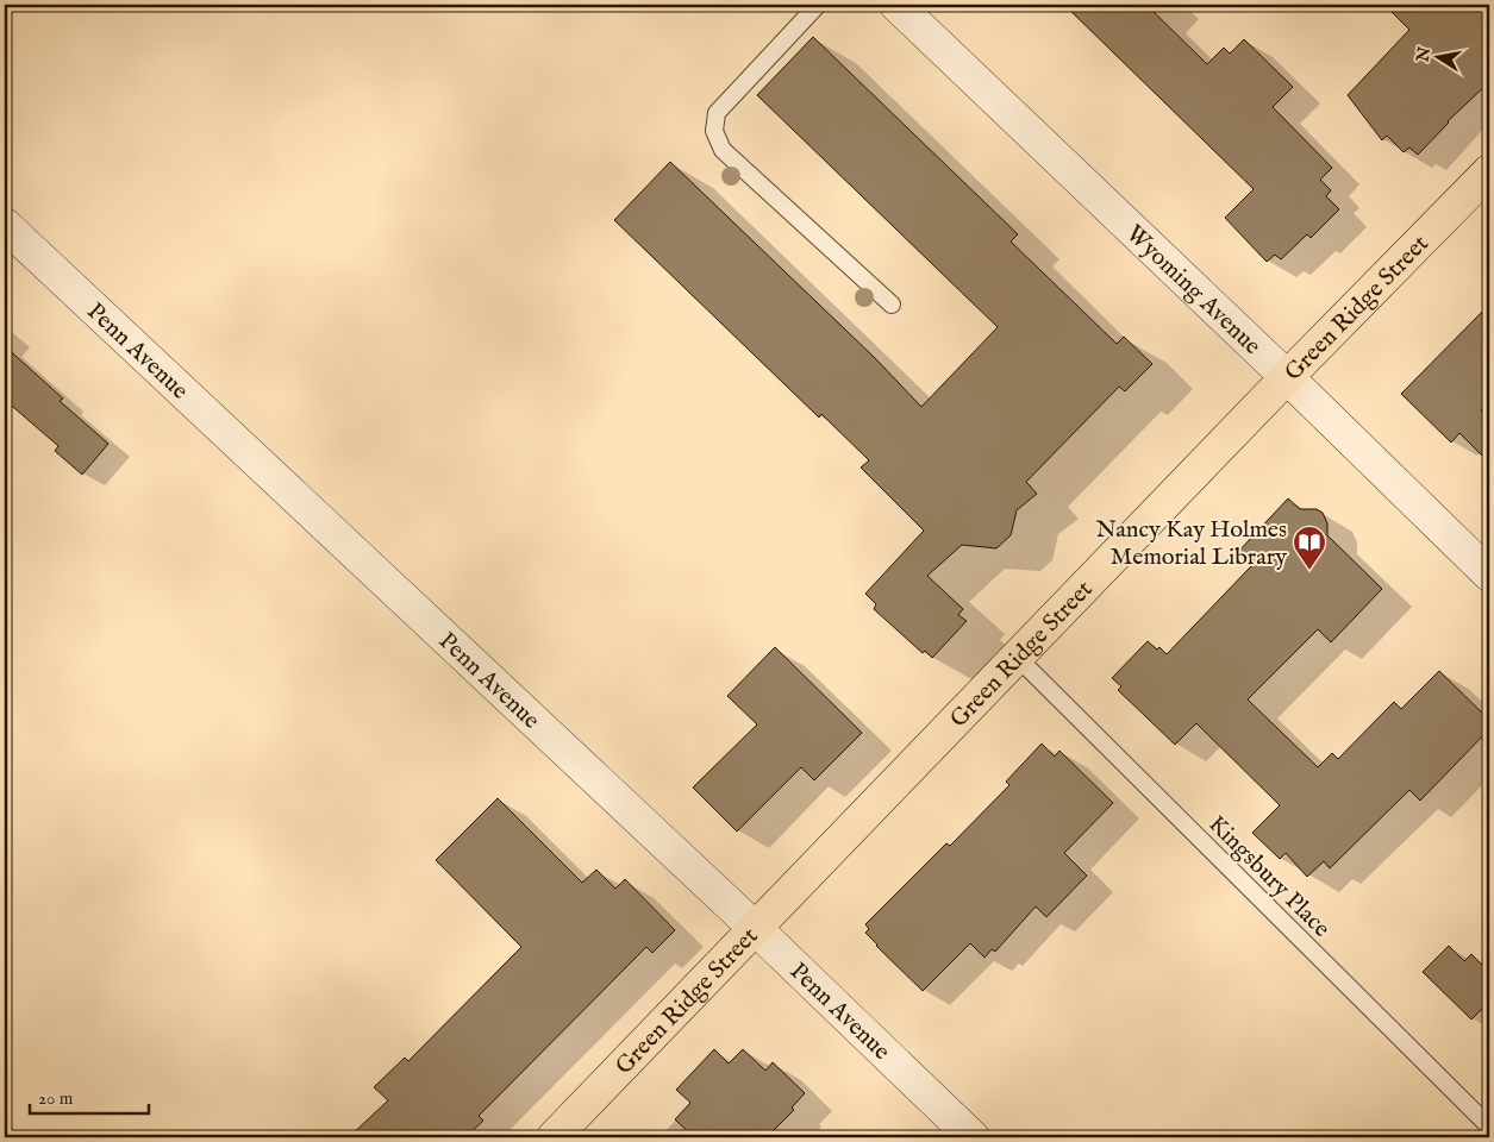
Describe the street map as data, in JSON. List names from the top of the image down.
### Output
{
  "streets": {
    "main road": ["Green Ridge Street"],
    "street": ["Wyoming Avenue", "Penn Avenue"],
    "lane": ["Kingsbury Place"]
  },
  "crossings": [
    ["Wyoming Avenue", "Green Ridge Street"],
    ["Green Ridge Street", "Penn Avenue"],
    ["Green Ridge Street", "Kingsbury Place"]
  ],
  "places": {
    "library": ["Nancy Kay Holmes Memorial Library"]
  },
  "scale_bar": "20 m",
  "north": "left"
}
